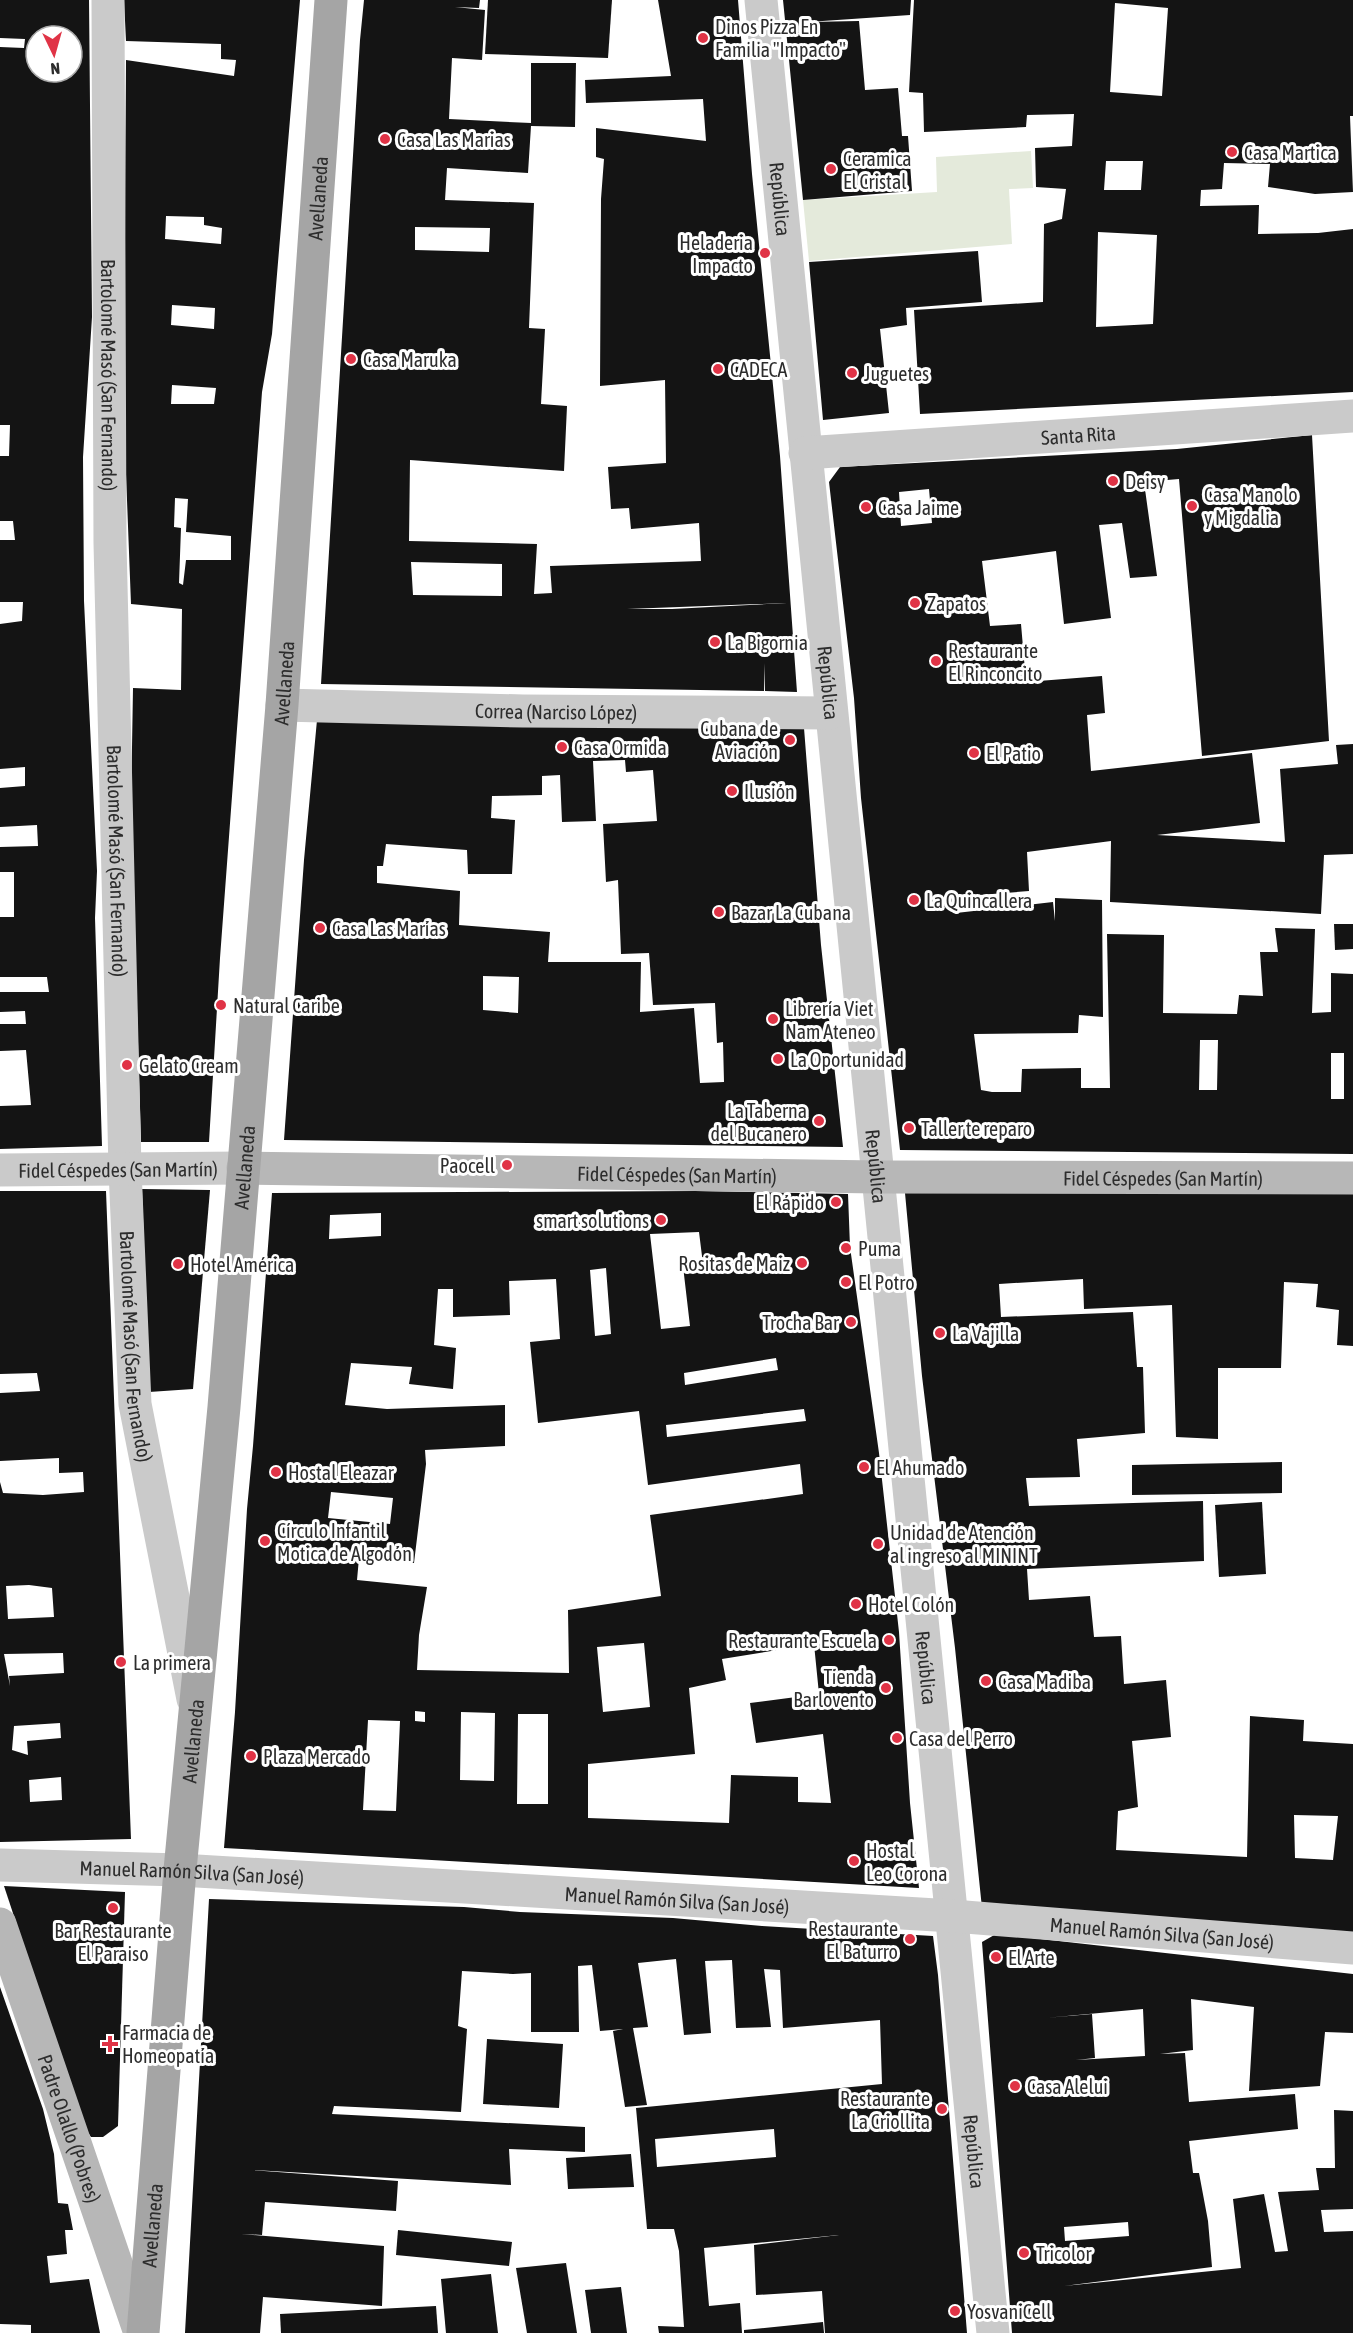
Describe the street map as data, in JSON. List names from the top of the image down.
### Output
{
  "streets": {
    "main road": ["Avellaneda"],
    "street": [
      "República",
      "Bartolomé Masó (San Fernando)",
      "Santa Rita",
      "Correa (Narciso López)",
      "Fidel Céspedes (San Martín)",
      "Manuel Ramón Silva (San José)",
      "Padre Olallo (Pobres)"
    ]
  },
  "crossings": [
    ["Avellaneda", "Bartolomé Masó (San Fernando)"],
    ["Avellaneda", "Correa (Narciso López)"],
    ["Avellaneda", "Fidel Céspedes (San Martín)"],
    ["Avellaneda", "Manuel Ramón Silva (San José)"],
    ["Avellaneda", "Padre Olallo (Pobres)"],
    ["República", "Santa Rita"],
    ["República", "Correa (Narciso López)"],
    ["República", "Fidel Céspedes (San Martín)"],
    ["República", "Manuel Ramón Silva (San José)"],
    ["Bartolomé Masó (San Fernando)", "Fidel Céspedes (San Martín)"]
  ],
  "places": {
    "other": [
      "Dinos Pizza En Familia \"Impacto\"",
      "Casa Las Marias",
      "Casa Martica",
      "Ceramica El Cristal",
      "Heladeria Impacto",
      "Casa Maruka",
      "CADECA",
      "Juguetes",
      "Deisy",
      "Casa Manolo y Migdalia",
      "Casa Jaime",
      "Zapatos",
      "La Bigornia",
      "Restaurante El Rinconcito",
      "Cubana de Aviación",
      "Casa Ormida",
      "El Patio",
      "Ilusión",
      "La Quincallera",
      "Bazar La Cubana",
      "Casa Las Marías",
      "Natural Caribe",
      "Librería Viet Nam Ateneo",
      "La Oportunidad",
      "Gelato Cream",
      "La Taberna del Bucanero",
      "Taller te reparo",
      "Paocell",
      "El Rápido",
      "smart solutions",
      "Puma",
      "Rositas de Maiz",
      "Hotel América",
      "El Potro",
      "Trocha Bar",
      "La Vajilla",
      "El Ahumado",
      "Hostal Eleazar",
      "Círculo Infantil Motica de Algodón",
      "Unidad de Atención al ingreso al MININT",
      "Hotel Colón",
      "Restaurante Escuela",
      "La primera",
      "Casa Madiba",
      "Tienda Barlovento",
      "Casa del Perro",
      "Plaza Mercado",
      "Hostal Leo Corona",
      "Bar Restaurante El Paraiso",
      "Restaurante El Baturro",
      "El Arte",
      "Casa Alelui",
      "Restaurante La Criollita",
      "Tricolor",
      "YosvaniCell"
    ],
    "health": ["Farmacia de Homeopatía"]
  },
  "north": "bottom"
}
